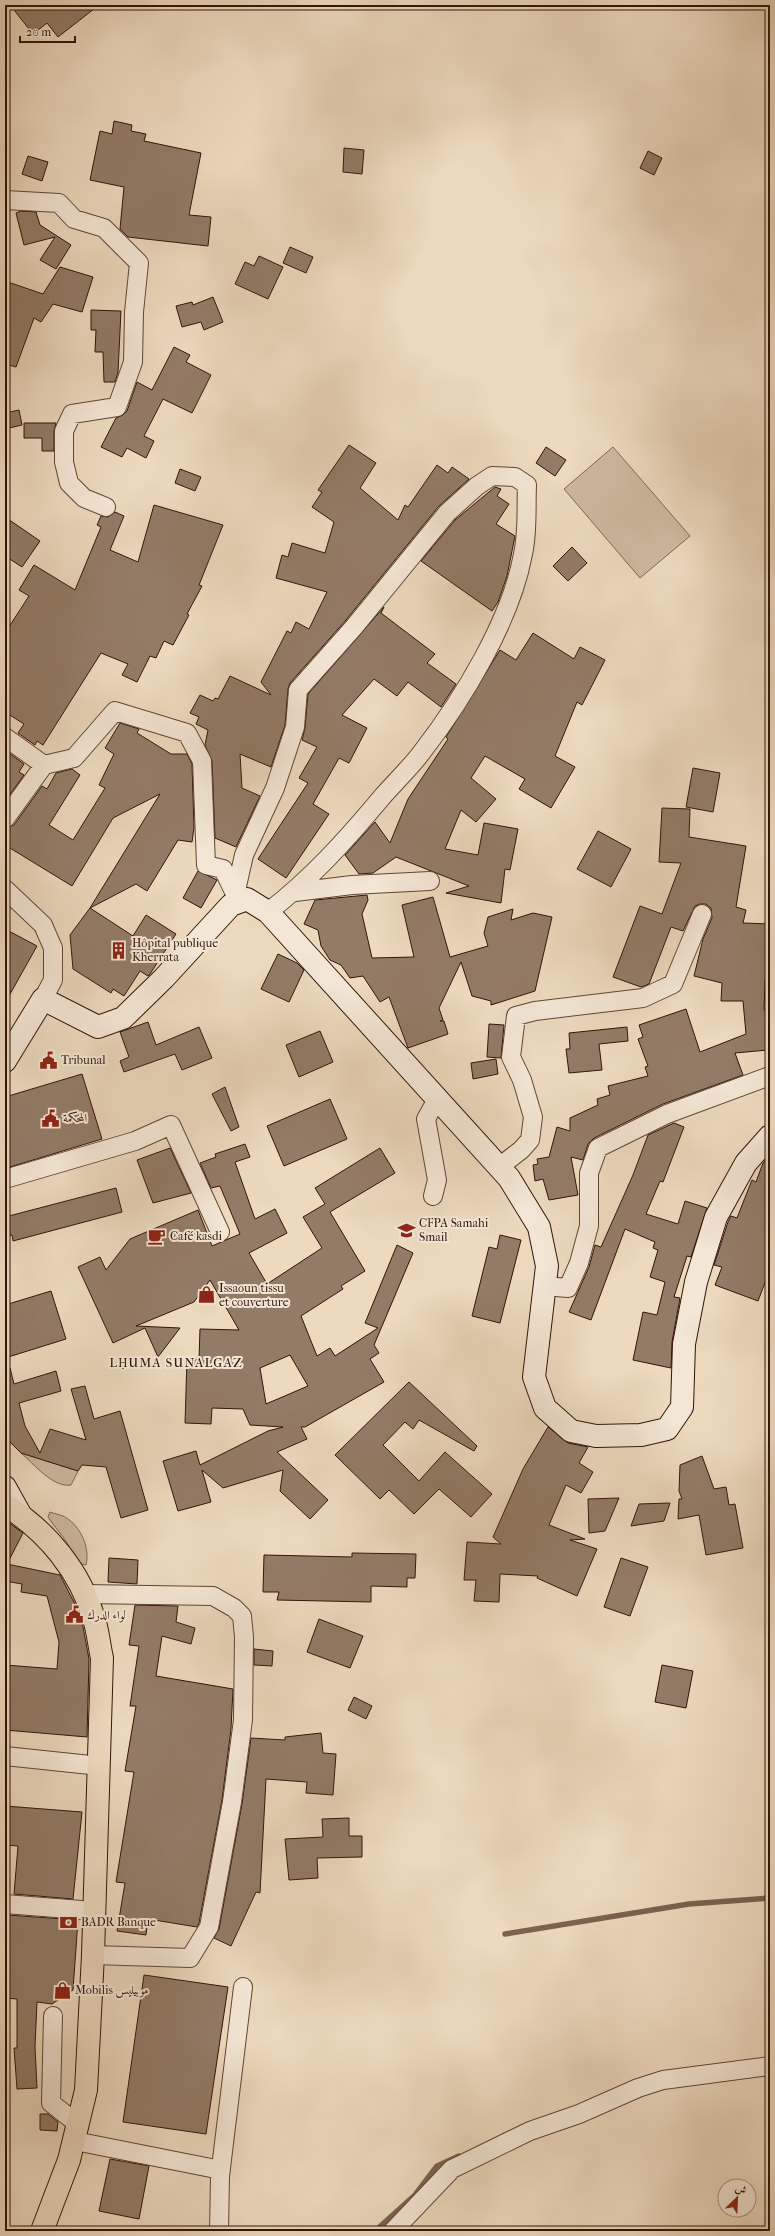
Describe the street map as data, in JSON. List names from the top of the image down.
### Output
{
  "districts": ["LḤUMA SUNALGAZ"],
  "places": {
    "building": ["Hôpital publique Kherrata"],
    "public building": ["Tribunal", "المحكمة", "لواء الدرك"],
    "school or university": ["CFPA Samahi Smail"],
    "cafe": ["Café kasdi"],
    "shop": ["Issaoun tissu et couverture", "Mobilis موبيليس"],
    "bank": ["BADR Banque"]
  },
  "scale_bar": "20 m",
  "north": "top right"
}
